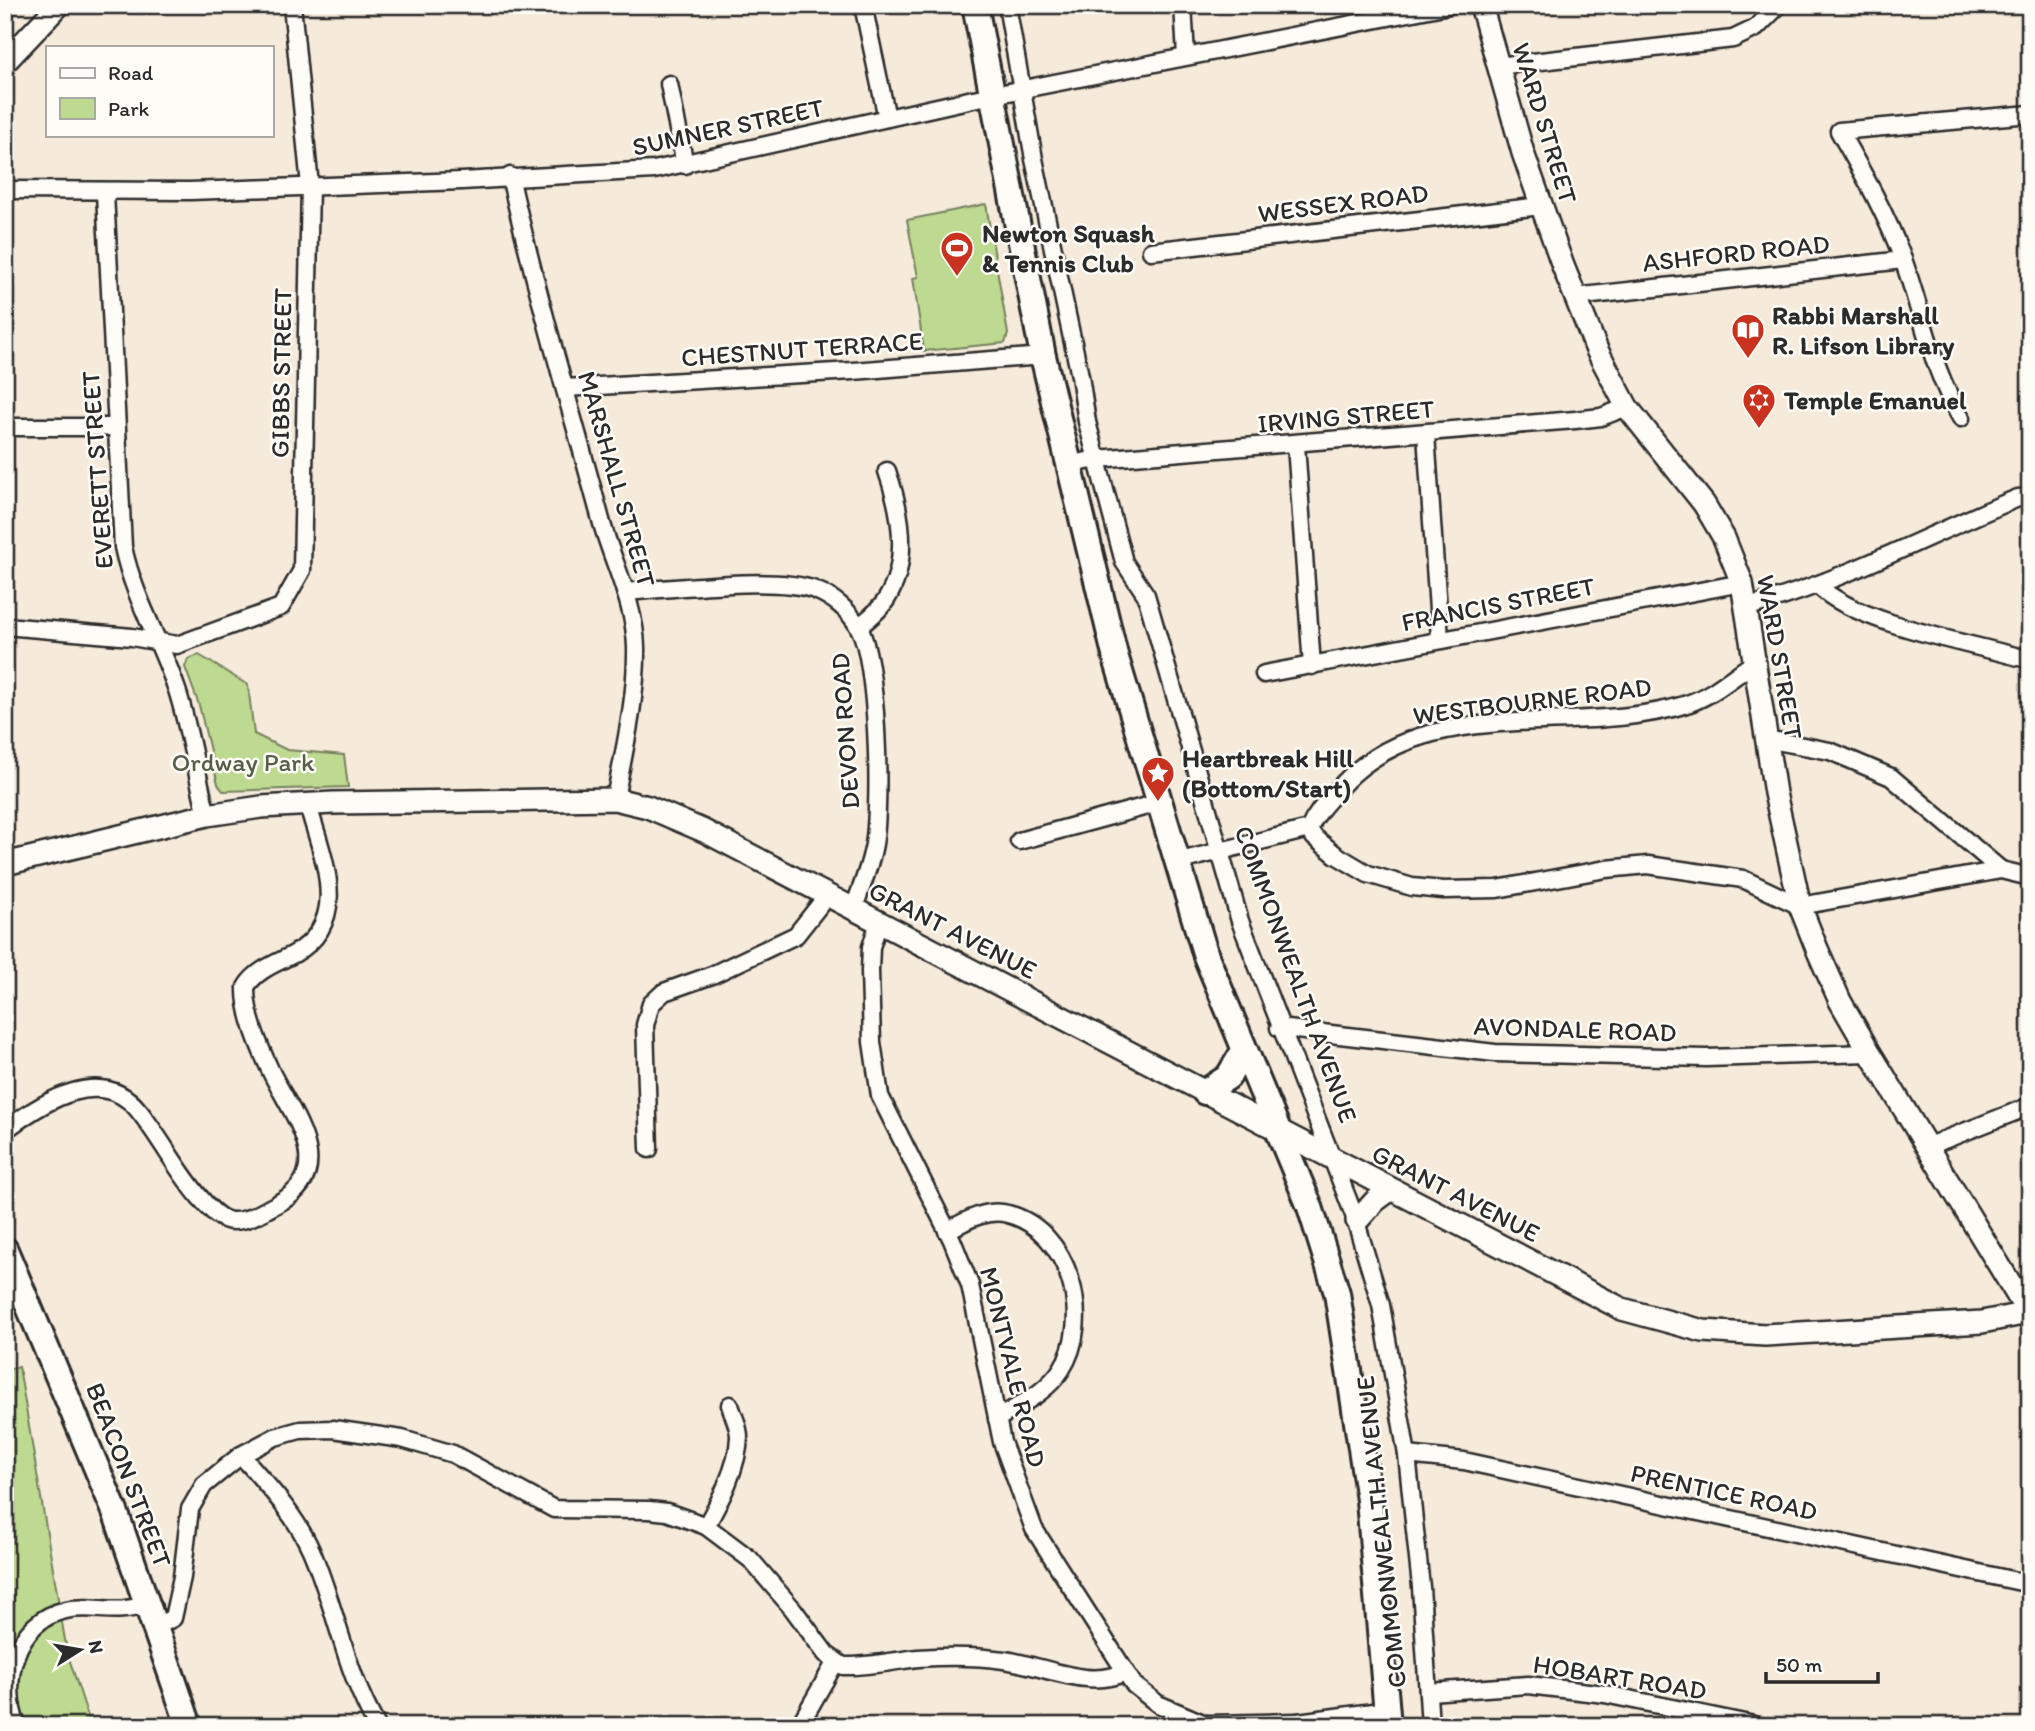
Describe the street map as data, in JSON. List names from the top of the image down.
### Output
{
  "streets": {
    "main road": ["COMMONWEALTH AVENUE", "BEACON STREET"],
    "street": [
      "WARD STREET",
      "SUMNER STREET",
      "WESSEX ROAD",
      "ASHFORD ROAD",
      "CHESTNUT TERRACE",
      "GIBBS STREET",
      "IRVING STREET",
      "EVERETT STREET",
      "MARSHALL STREET",
      "FRANCIS STREET",
      "WESTBOURNE ROAD",
      "DEVON ROAD",
      "GRANT AVENUE",
      "AVONDALE ROAD",
      "MONTVALE ROAD",
      "PRENTICE ROAD",
      "HOBART ROAD"
    ]
  },
  "crossings": [
    ["WARD STREET", "WESSEX ROAD"],
    ["WARD STREET", "ASHFORD ROAD"],
    ["WARD STREET", "IRVING STREET"],
    ["WARD STREET", "FRANCIS STREET"],
    ["WARD STREET", "WESTBOURNE ROAD"],
    ["WARD STREET", "GRANT AVENUE"],
    ["WARD STREET", "AVONDALE ROAD"],
    ["SUMNER STREET", "GIBBS STREET"],
    ["SUMNER STREET", "EVERETT STREET"],
    ["SUMNER STREET", "MARSHALL STREET"],
    ["SUMNER STREET", "COMMONWEALTH AVENUE"],
    ["CHESTNUT TERRACE", "MARSHALL STREET"],
    ["CHESTNUT TERRACE", "COMMONWEALTH AVENUE"],
    ["GIBBS STREET", "EVERETT STREET"],
    ["IRVING STREET", "COMMONWEALTH AVENUE"],
    ["EVERETT STREET", "GRANT AVENUE"],
    ["MARSHALL STREET", "DEVON ROAD"],
    ["MARSHALL STREET", "GRANT AVENUE"],
    ["DEVON ROAD", "GRANT AVENUE"],
    ["GRANT AVENUE", "COMMONWEALTH AVENUE"],
    ["GRANT AVENUE", "MONTVALE ROAD"],
    ["COMMONWEALTH AVENUE", "AVONDALE ROAD"],
    ["COMMONWEALTH AVENUE", "PRENTICE ROAD"],
    ["COMMONWEALTH AVENUE", "HOBART ROAD"]
  ],
  "parks": ["Ordway Park"],
  "places": {
    "sports": ["Newton Squash & Tennis Club"],
    "library": ["Rabbi Marshall R. Lifson Library"],
    "synagogue": ["Temple Emanuel"],
    "place": ["Heartbreak Hill (Bottom/Start)"]
  },
  "legend": ["Road", "Park"],
  "scale_bar": "50 m",
  "north": "right"
}
